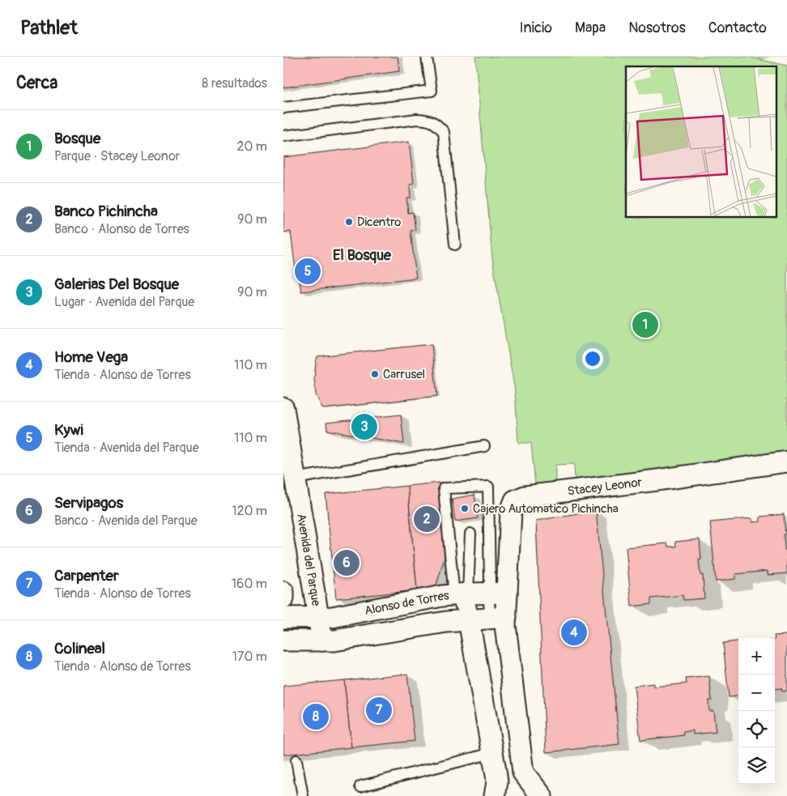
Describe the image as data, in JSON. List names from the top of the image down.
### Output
{
  "streets": {
    "street": ["Stacey Leonor", "Avenida del Parque", "Alonso de Torres"]
  },
  "crossings": [
    ["Stacey Leonor", "Alonso de Torres"],
    ["Avenida del Parque", "Alonso de Torres"]
  ],
  "districts": ["El Bosque"],
  "places": ["Dicentro", "Carrusel", "Cajero Automatico Pichincha"],
  "page": {
    "header": "Pathlet",
    "nav": [
      "Inicio",
      "Mapa",
      "Nosotros",
      "Contacto"
    ],
    "heading": ["Cerca", "8 resultados"],
    "list": [
      {
        "mark": "1",
        "name": "Bosque",
        "note": "Parque · Stacey Leonor",
        "value": "20 m"
      },
      {
        "mark": "2",
        "name": "Banco Pichincha",
        "note": "Banco · Alonso de Torres",
        "value": "90 m"
      },
      {
        "mark": "3",
        "name": "Galerias Del Bosque",
        "note": "Lugar · Avenida del Parque",
        "value": "90 m"
      },
      {
        "mark": "4",
        "name": "Home Vega",
        "note": "Tienda · Alonso de Torres",
        "value": "110 m"
      },
      {
        "mark": "5",
        "name": "Kywi",
        "note": "Tienda · Avenida del Parque",
        "value": "110 m"
      },
      {
        "mark": "6",
        "name": "Servipagos",
        "note": "Banco · Avenida del Parque",
        "value": "120 m"
      },
      {
        "mark": "7",
        "name": "Carpenter",
        "note": "Tienda · Alonso de Torres",
        "value": "160 m"
      },
      {
        "mark": "8",
        "name": "Colineal",
        "note": "Tienda · Alonso de Torres",
        "value": "170 m"
      }
    ],
    "pins": [
      "5",
      "1",
      "3",
      "2",
      "6",
      "4",
      "7",
      "8"
    ],
    "map_buttons": ["+", "−"]
  }
}
